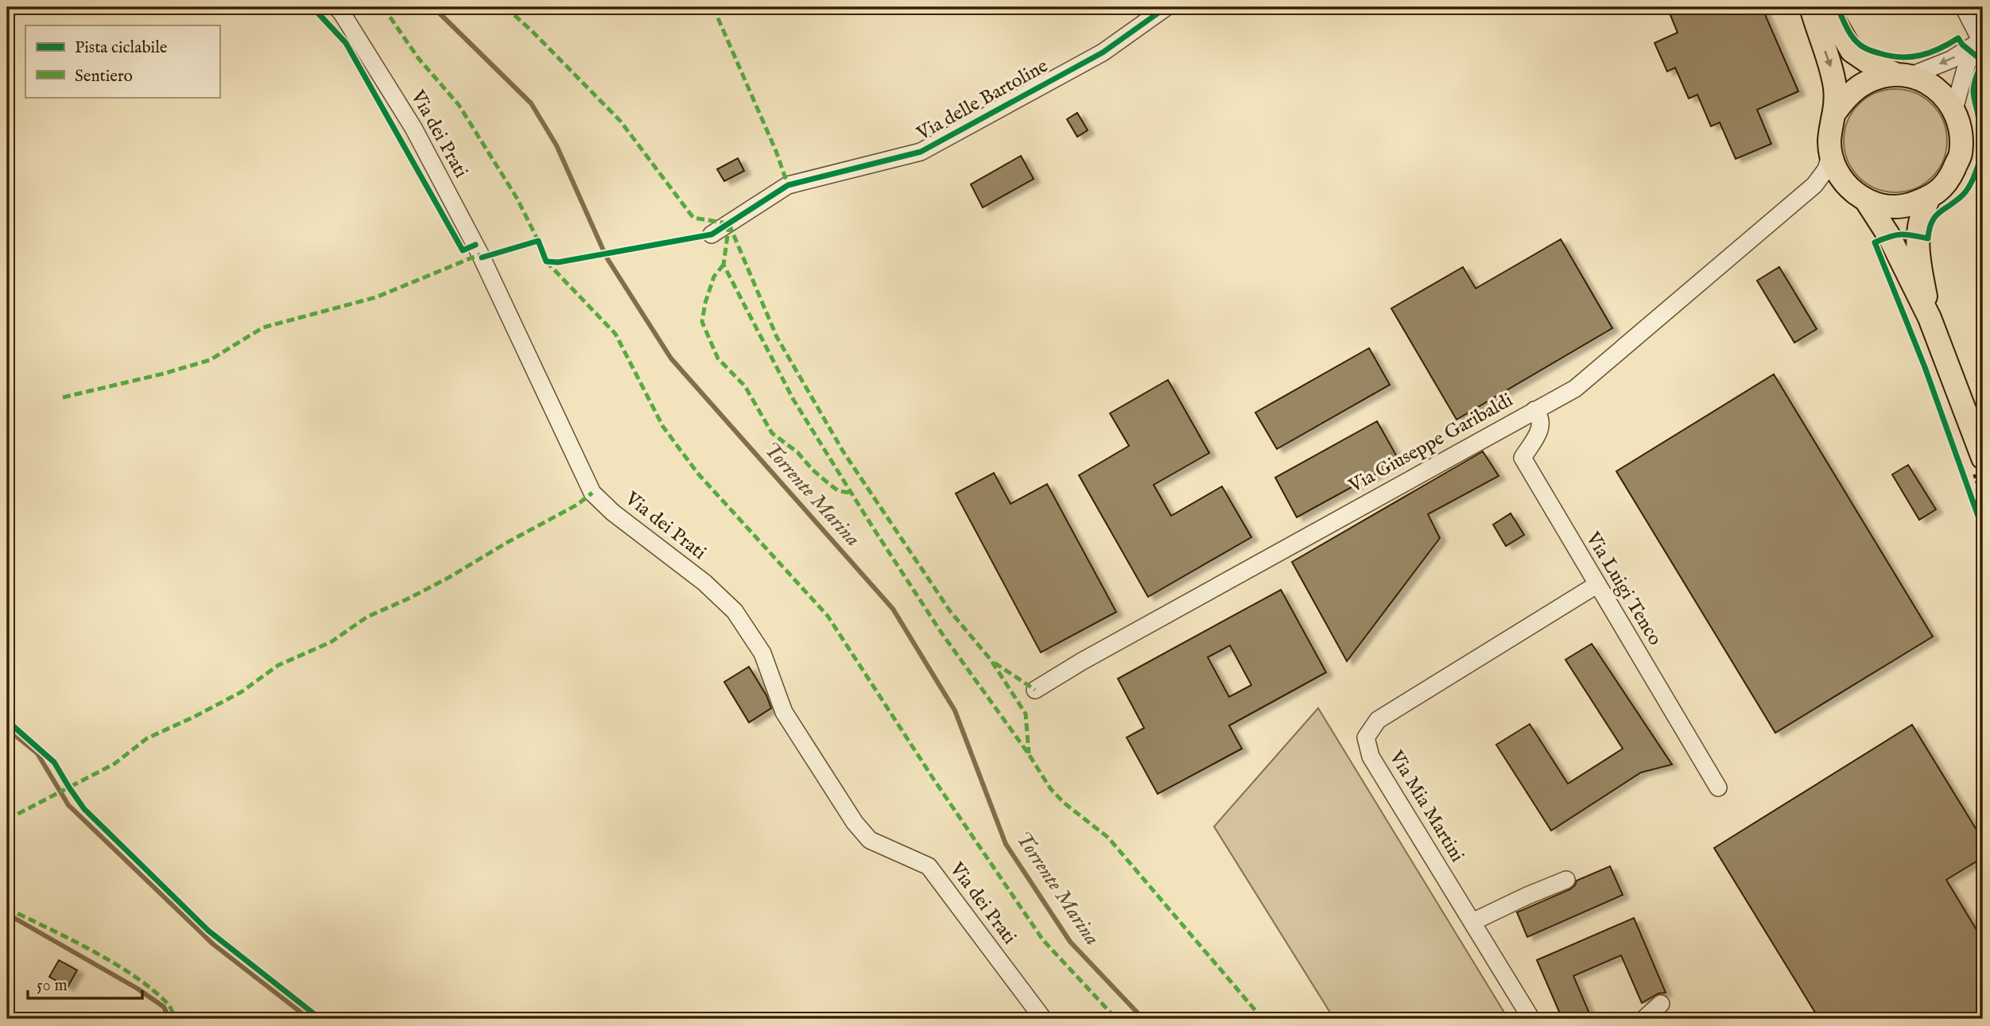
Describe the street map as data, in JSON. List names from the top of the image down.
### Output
{
  "streets": {
    "street": [
      "Via delle Bartoline",
      "Via dei Prati",
      "Via Giuseppe Garibaldi",
      "Via Luigi Tenco",
      "Via Mia Martini"
    ]
  },
  "crossings": [
    ["Via Giuseppe Garibaldi", "Via Luigi Tenco"],
    ["Via Luigi Tenco", "Via Mia Martini"]
  ],
  "water": ["Torrente Marina"],
  "legend": ["Pista ciclabile", "Sentiero"],
  "scale_bar": "50 m"
}
